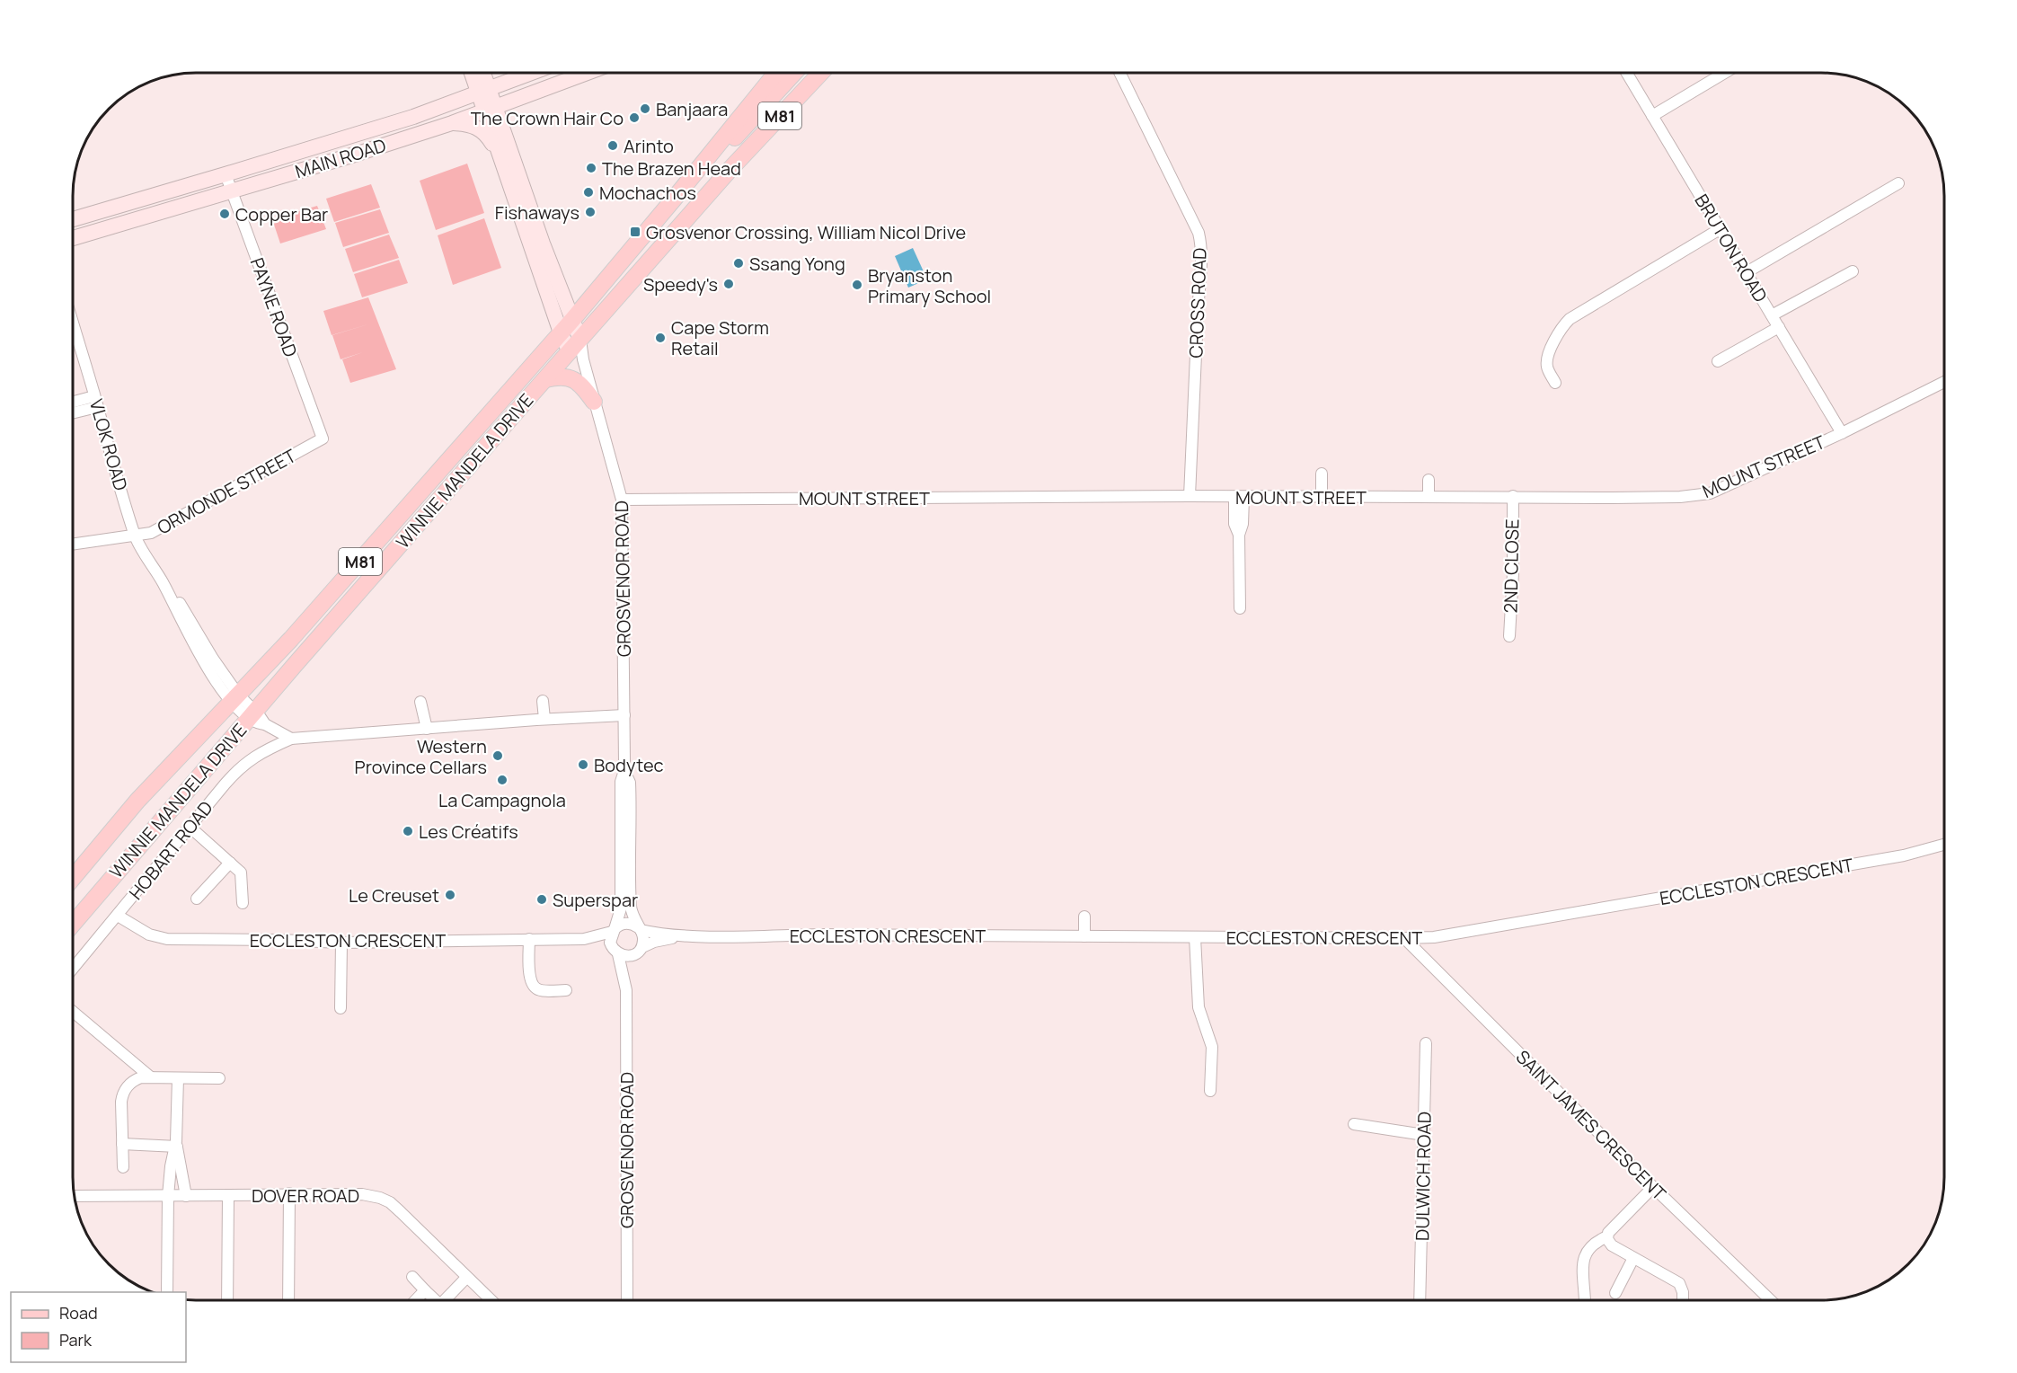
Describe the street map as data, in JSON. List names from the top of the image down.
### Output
{
  "streets": {
    "main road": [
      "M81",
      "MAIN ROAD",
      "WINNIE MANDELA DRIVE",
      "GROSVENOR ROAD"
    ],
    "street": [
      "BRUTON ROAD",
      "CROSS ROAD",
      "PAYNE ROAD",
      "VLOK ROAD",
      "MOUNT STREET",
      "ORMONDE STREET",
      "2ND CLOSE",
      "HOBART ROAD",
      "ECCLESTON CRESCENT",
      "SAINT JAMES CRESCENT",
      "DULWICH ROAD",
      "DOVER ROAD"
    ]
  },
  "crossings": [
    ["MAIN ROAD", "PAYNE ROAD"],
    ["MAIN ROAD", "GROSVENOR ROAD"],
    ["BRUTON ROAD", "MOUNT STREET"],
    ["CROSS ROAD", "MOUNT STREET"],
    ["PAYNE ROAD", "ORMONDE STREET"],
    ["VLOK ROAD", "WINNIE MANDELA DRIVE"],
    ["VLOK ROAD", "ORMONDE STREET"],
    ["MOUNT STREET", "2ND CLOSE"],
    ["MOUNT STREET", "GROSVENOR ROAD"],
    ["WINNIE MANDELA DRIVE", "GROSVENOR ROAD"],
    ["GROSVENOR ROAD", "HOBART ROAD"],
    ["GROSVENOR ROAD", "ECCLESTON CRESCENT"],
    ["HOBART ROAD", "ECCLESTON CRESCENT"],
    ["ECCLESTON CRESCENT", "SAINT JAMES CRESCENT"]
  ],
  "places": {
    "other": [
      "Banjaara",
      "The Crown Hair Co",
      "Arinto",
      "The Brazen Head",
      "Mochachos",
      "Fishaways",
      "Copper Bar",
      "Ssang Yong",
      "Speedy's",
      "Bryanston Primary School",
      "Cape Storm Retail",
      "Western Province Cellars",
      "Bodytec",
      "La Campagnola",
      "Les Créatifs",
      "Le Creuset",
      "Superspar"
    ],
    "transit": ["Grosvenor Crossing, William Nicol Drive"]
  },
  "legend": ["Road", "Park"]
}
